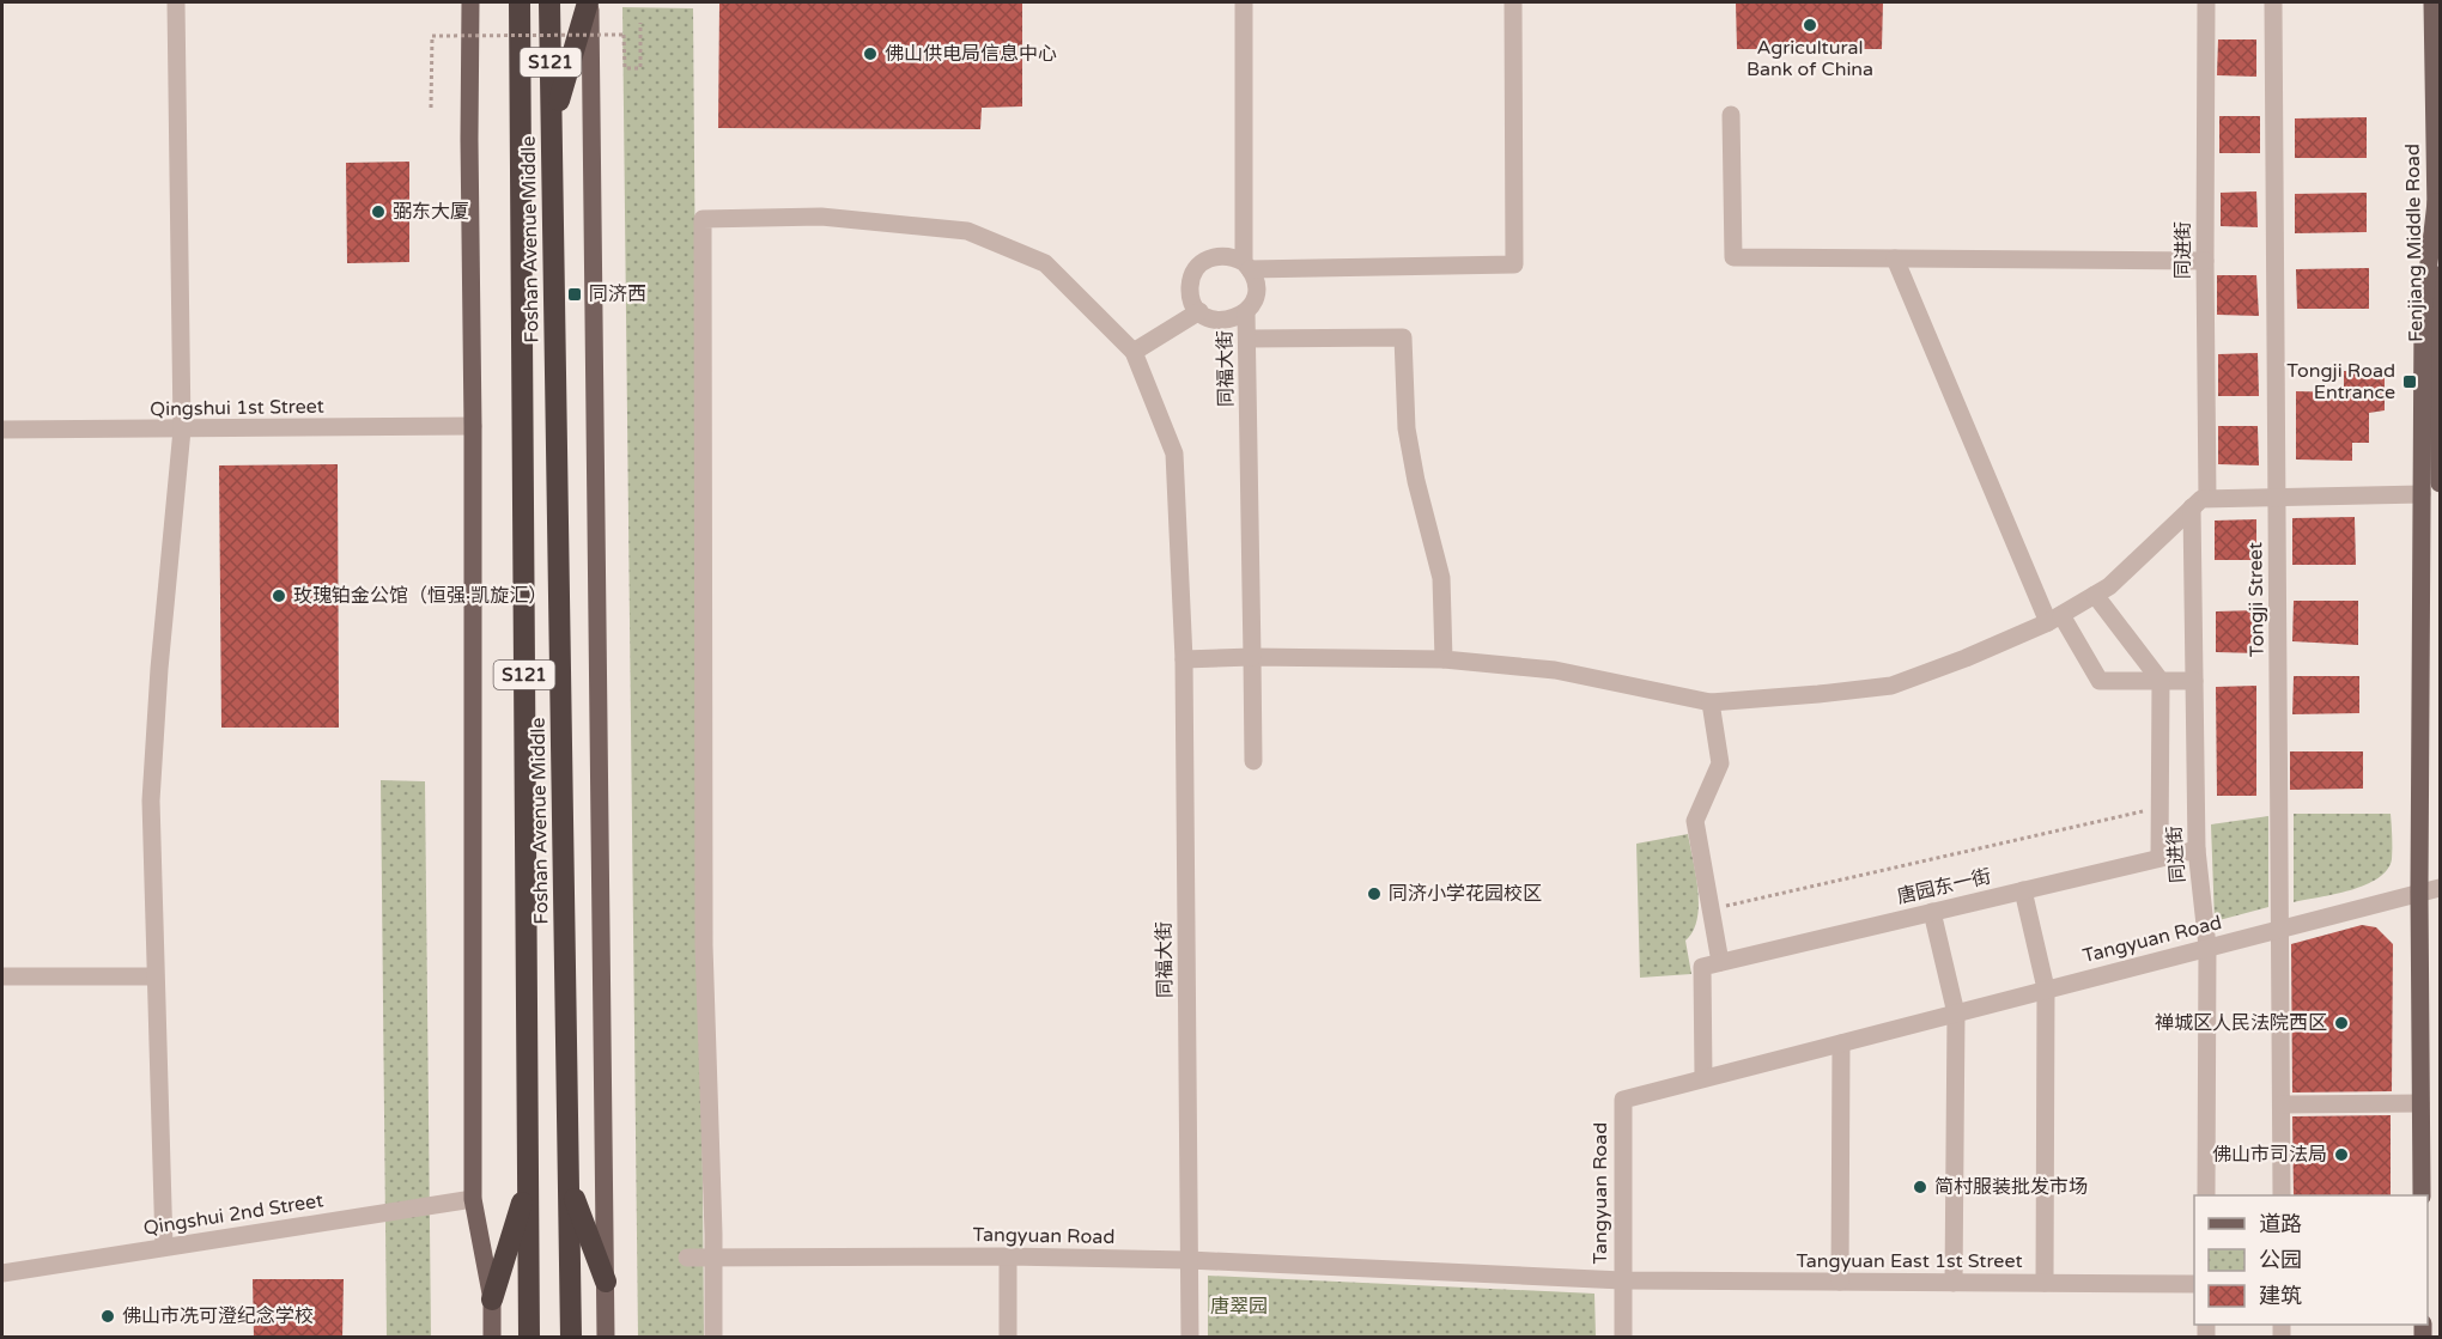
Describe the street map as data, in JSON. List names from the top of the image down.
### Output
{
  "streets": {
    "highway": ["S121", "Foshan Avenue Middle"],
    "main road": ["Fenjiang Middle Road"],
    "street": [
      "同进街",
      "同福大街",
      "Qingshui 1st Street",
      "Tongji Street",
      "唐园东一街",
      "Tangyuan Road",
      "Qingshui 2nd Street",
      "Tangyuan East 1st Street"
    ]
  },
  "crossings": [
    ["同进街", "唐园东一街"],
    ["同进街", "Tangyuan Road"],
    ["同福大街", "Tangyuan Road"],
    ["Tongji Street", "Tangyuan Road"],
    ["唐园东一街", "Tangyuan Road"],
    ["Tangyuan Road", "Tangyuan East 1st Street"]
  ],
  "parks": ["唐翠园"],
  "places": {
    "other": [
      "Agricultural Bank of China",
      "佛山供电局信息中心",
      "弼东大厦",
      "玫瑰铂金公馆（恒强·凯旋汇）",
      "同济小学花园校区",
      "禅城区人民法院西区",
      "佛山市司法局",
      "简村服装批发市场",
      "佛山市冼可澄纪念学校"
    ],
    "transit": ["同济西", "Tongji Road Entrance"]
  },
  "legend": ["道路", "公园", "建筑"]
}
